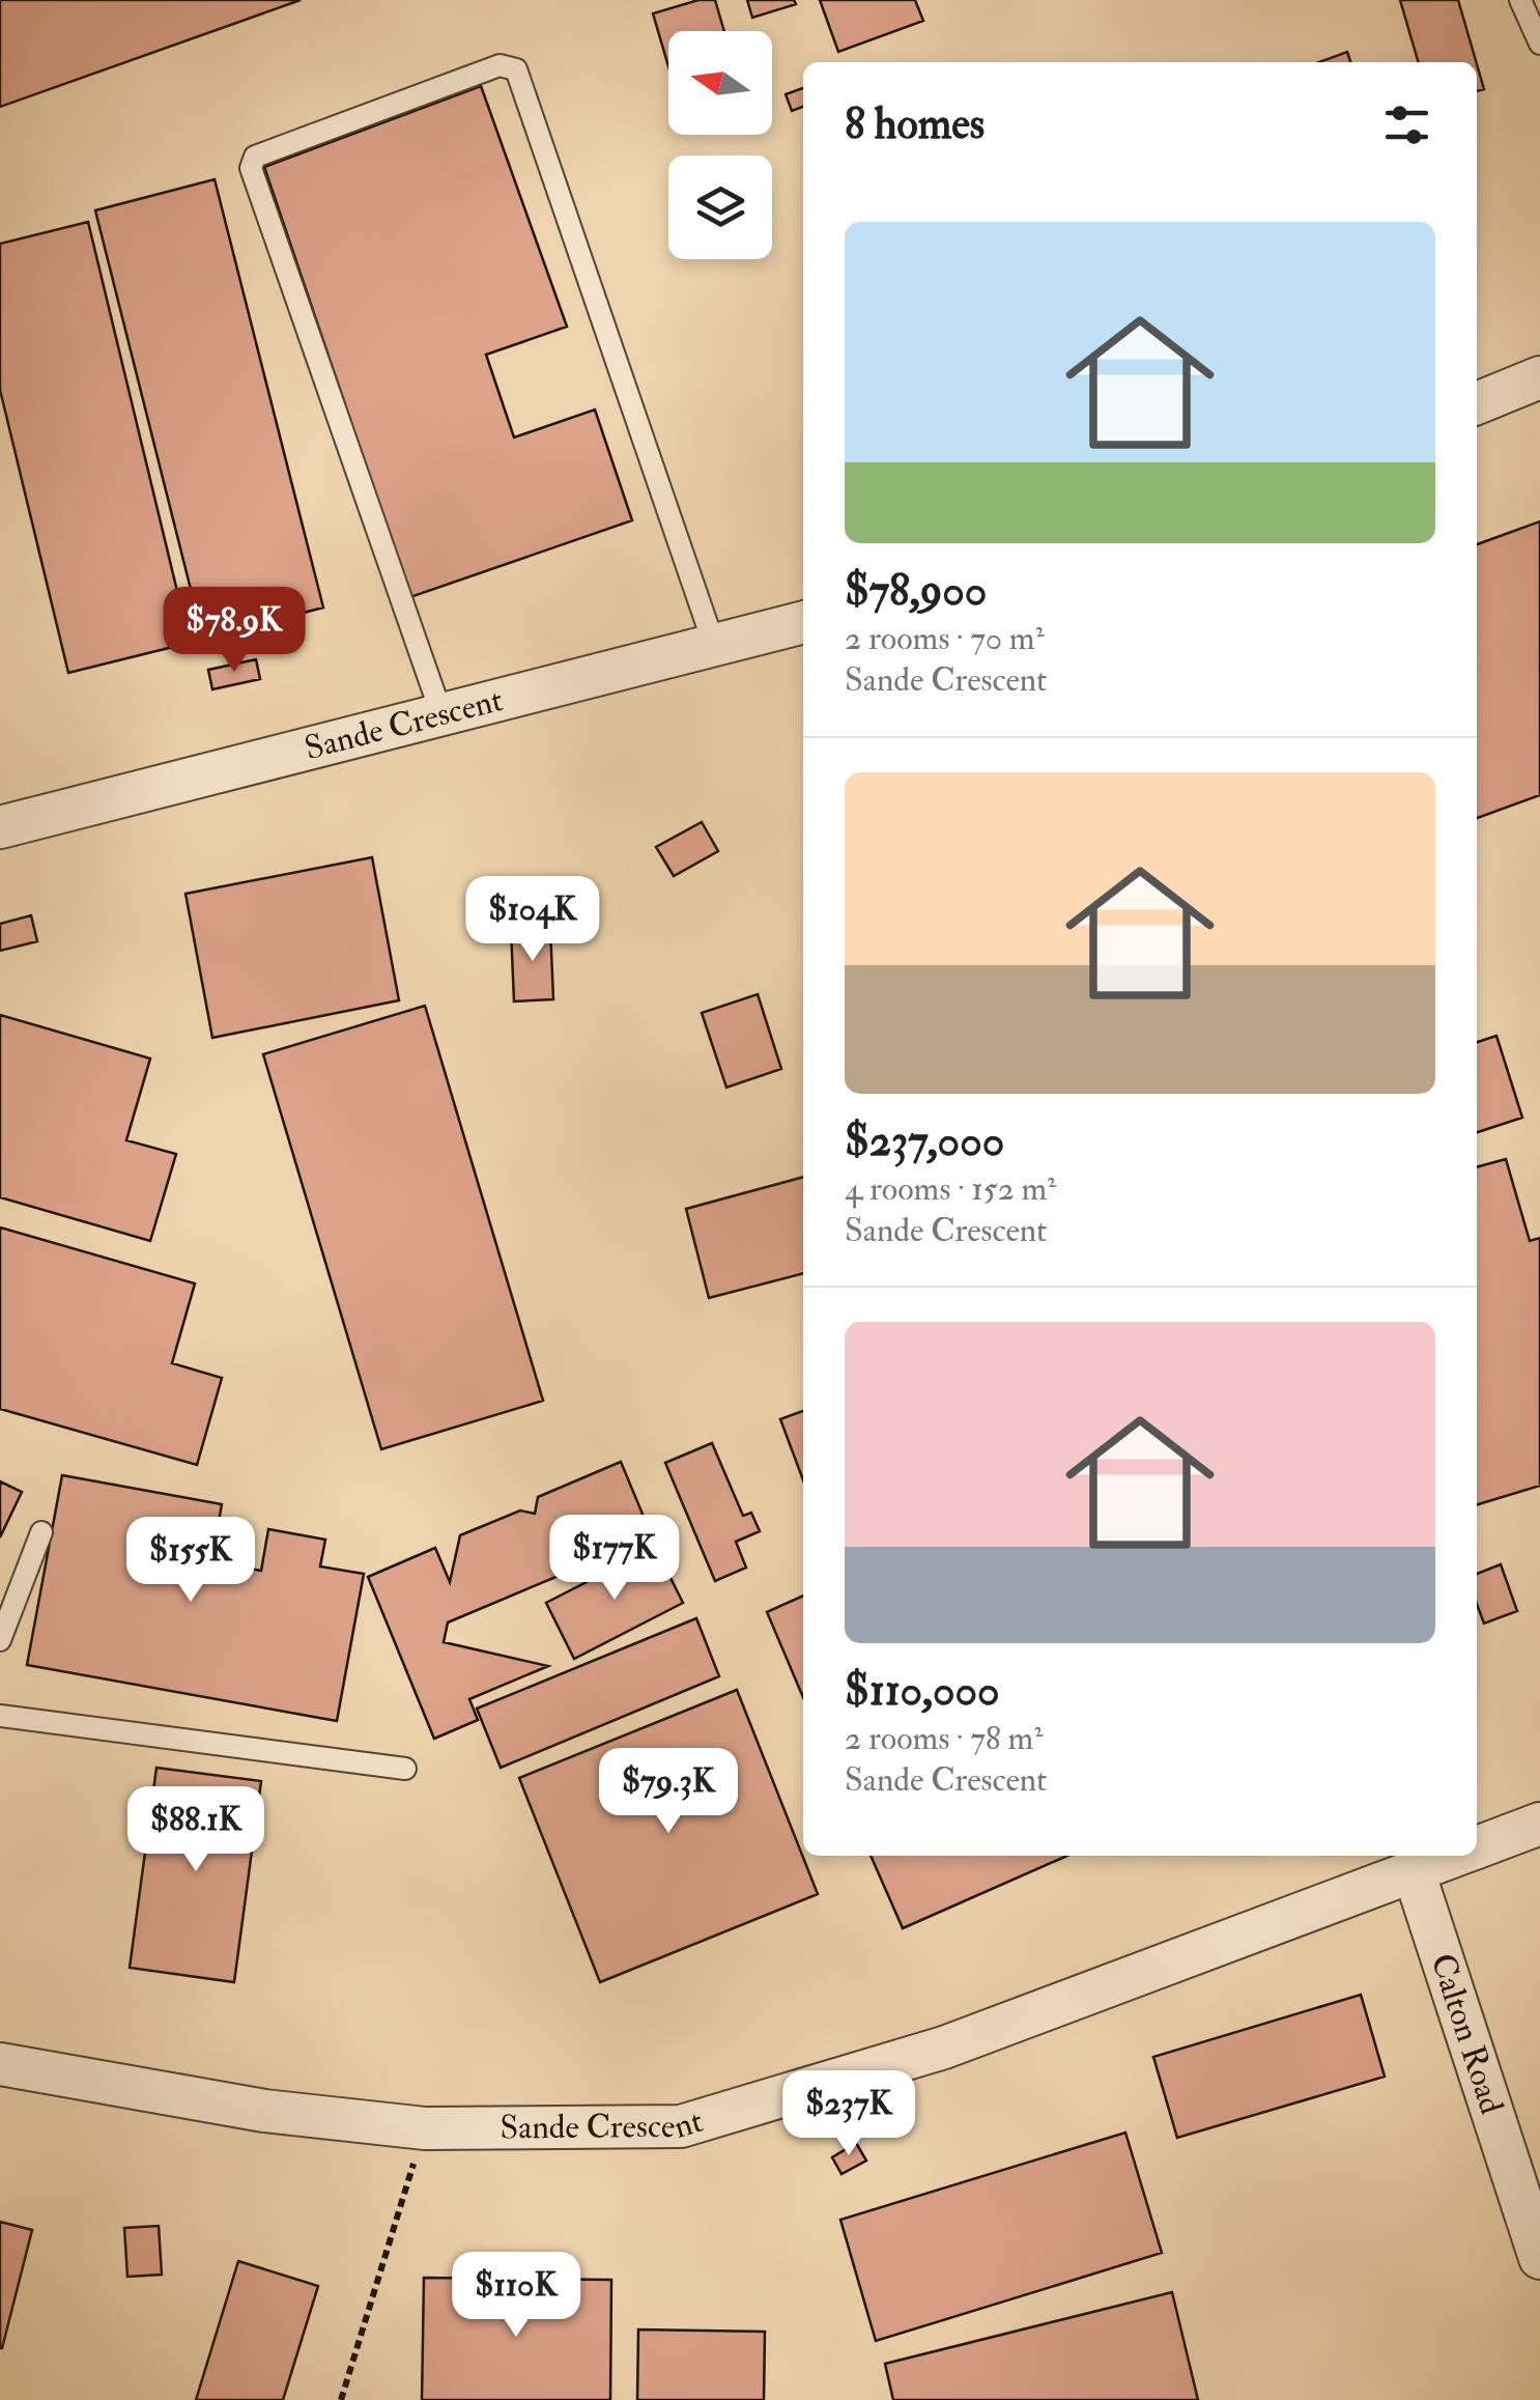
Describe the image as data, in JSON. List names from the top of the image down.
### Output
{
  "streets": {
    "street": ["Sande Crescent", "Calton Road"]
  },
  "crossings": [
    ["Sande Crescent", "Calton Road"]
  ],
  "north": "left",
  "page": {
    "heading": "8 homes",
    "list": [
      {
        "name": "$78,900",
        "note": "2 rooms · 70 m² · Sande Crescent"
      },
      {
        "name": "$237,000",
        "note": "4 rooms · 152 m² · Sande Crescent"
      },
      {
        "name": "$110,000",
        "note": "2 rooms · 78 m² · Sande Crescent"
      }
    ],
    "price": [
      "$78.9K",
      "$104K",
      "$177K",
      "$155K",
      "$79.3K",
      "$88.1K",
      "$237K",
      "$110K"
    ]
  }
}
